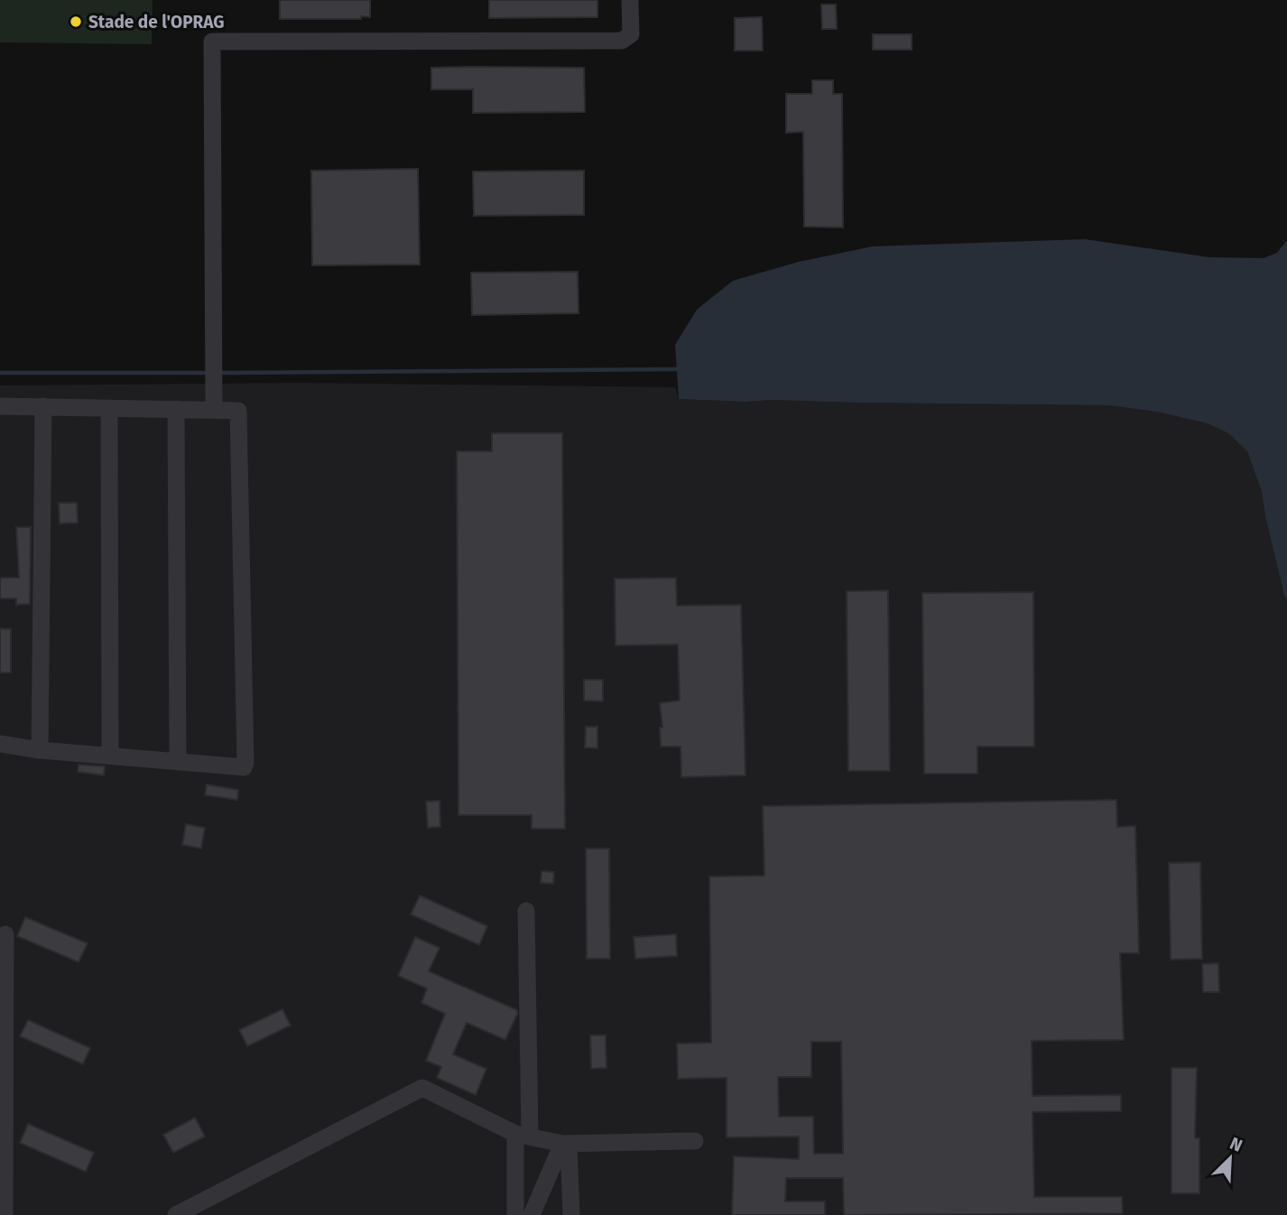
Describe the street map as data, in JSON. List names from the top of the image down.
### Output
{
  "places": ["Stade de l'OPRAG"],
  "north": "top right"
}
